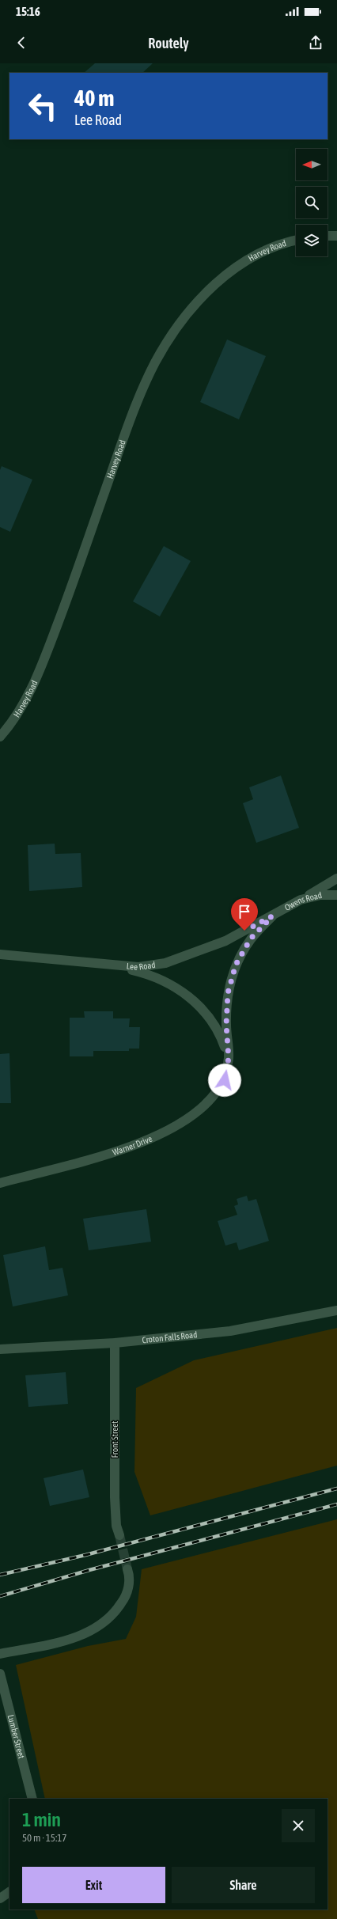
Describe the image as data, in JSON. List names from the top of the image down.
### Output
{
  "streets": {
    "street": [
      "Harvey Road",
      "Owens Road",
      "Lee Road",
      "Warner Drive",
      "Croton Falls Road",
      "Front Street",
      "Lumber Street"
    ]
  },
  "crossings": [
    ["Owens Road", "Lee Road"],
    ["Owens Road", "Warner Drive"],
    ["Lee Road", "Warner Drive"],
    ["Croton Falls Road", "Front Street"]
  ],
  "north": "left",
  "page": {
    "status": "15:16",
    "header": "Routely",
    "turn": ["40 m", "Lee Road"],
    "heading": ["1 min", "50 m · 15:17"],
    "buttons": ["Exit", "Share"]
  }
}
